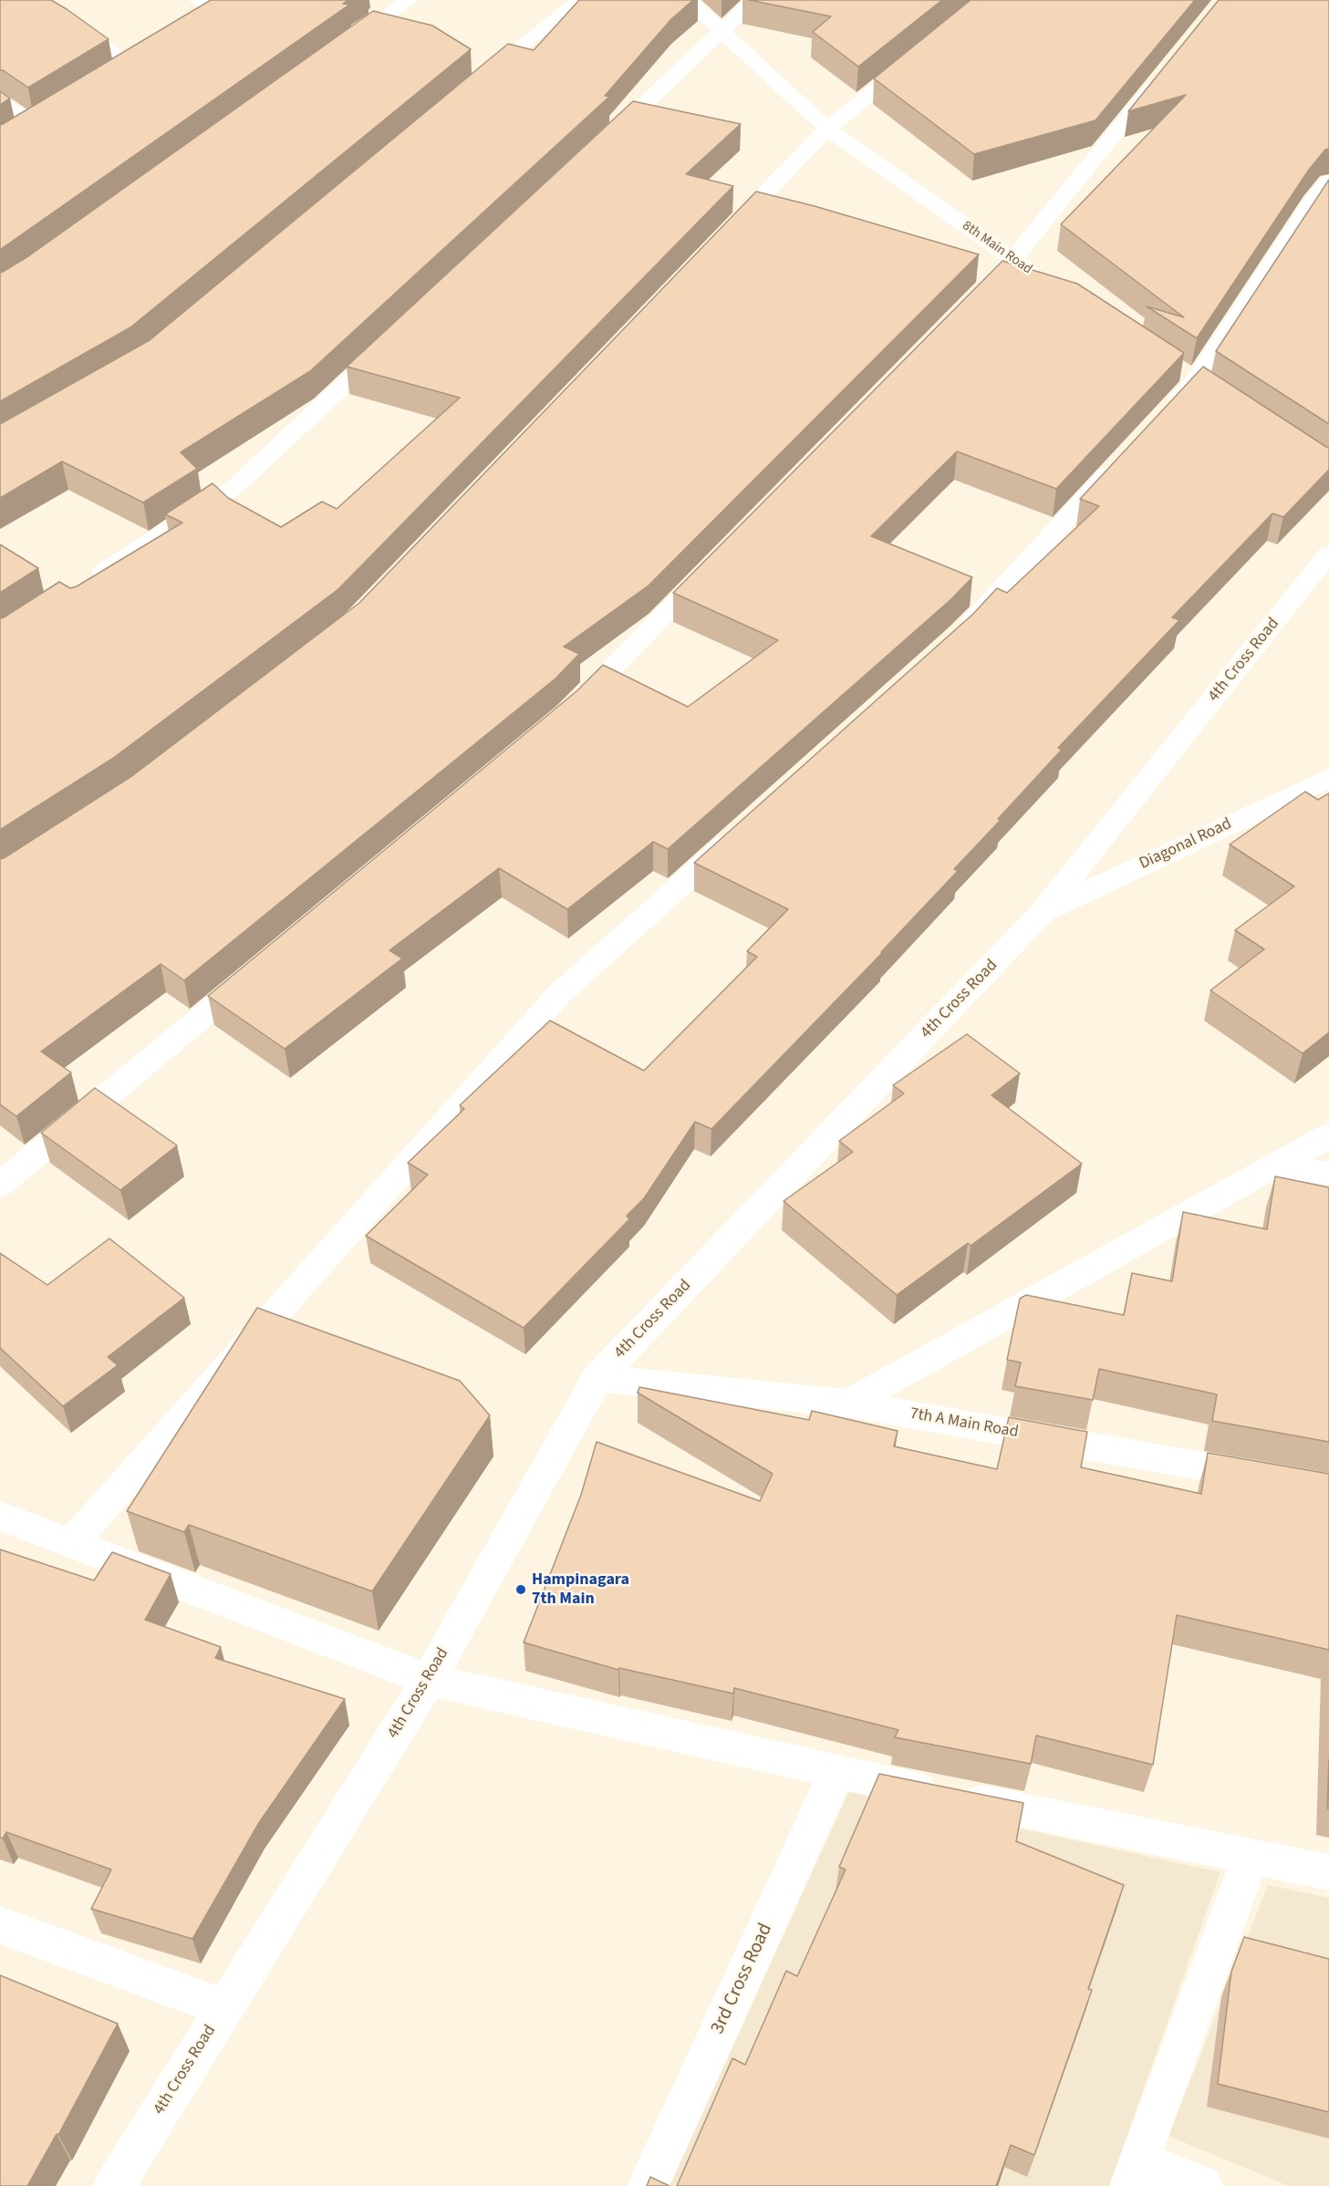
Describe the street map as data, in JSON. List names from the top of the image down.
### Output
{
  "streets": {
    "street": [
      "8th Main Road",
      "4th Cross Road",
      "Diagonal Road",
      "7th A Main Road",
      "3rd Cross Road"
    ]
  },
  "crossings": [
    ["4th Cross Road", "Diagonal Road"],
    ["4th Cross Road", "7th A Main Road"]
  ],
  "places": ["Hampinagara 7th Main"]
}
